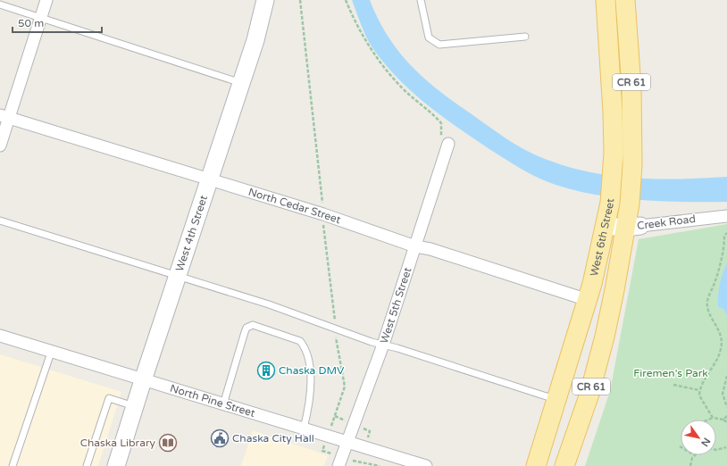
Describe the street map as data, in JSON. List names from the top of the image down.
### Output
{
  "streets": {
    "main road": ["CR 61", "West 6th Street"],
    "street": [
      "North Cedar Street",
      "Creek Road",
      "West 4th Street",
      "West 5th Street",
      "North Pine Street"
    ]
  },
  "crossings": [
    ["North Cedar Street", "West 4th Street"],
    ["North Cedar Street", "West 6th Street"],
    ["North Cedar Street", "West 5th Street"],
    ["Creek Road", "West 6th Street"],
    ["West 4th Street", "North Pine Street"],
    ["West 5th Street", "North Pine Street"]
  ],
  "parks": ["Firemen's Park"],
  "places": {
    "building": ["Chaska DMV"],
    "public building": ["Chaska City Hall"],
    "library": ["Chaska Library"]
  },
  "scale_bar": "50 m",
  "north": "bottom right"
}
